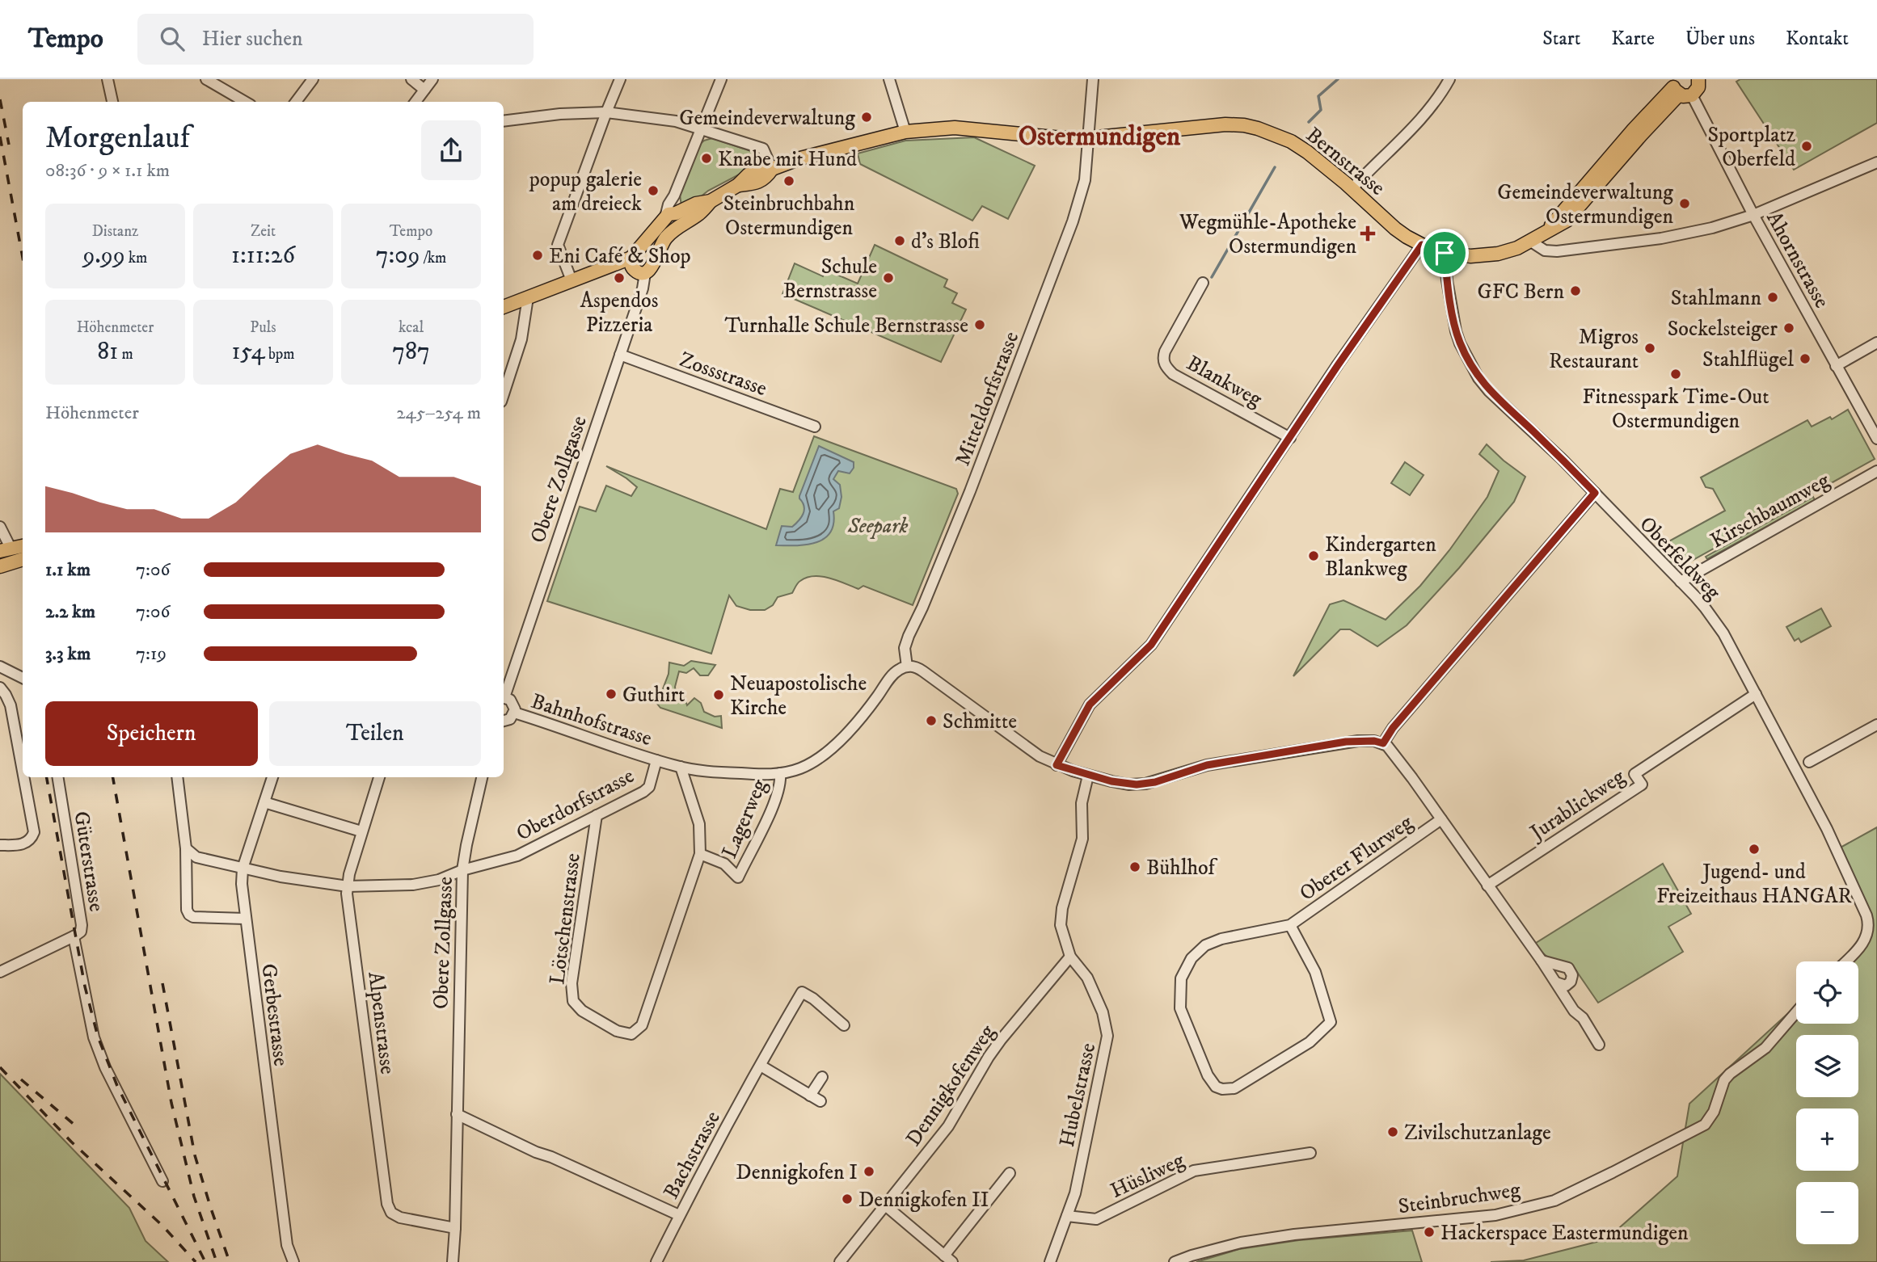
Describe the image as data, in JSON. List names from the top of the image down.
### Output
{
  "streets": {
    "main road": ["Bernstrasse"],
    "street": [
      "Ahornstrasse",
      "Zossstrasse",
      "Blankweg",
      "Mitteldorfstrasse",
      "Obere Zollgasse",
      "Kirschbaumweg",
      "Oberfeldweg",
      "Bahnhofstrasse",
      "Oberdorfstrasse",
      "Jurablickweg",
      "Lagerweg",
      "Oberer Flurweg",
      "Güterstrasse",
      "Lötschenstrasse",
      "Gerbestrasse",
      "Alpenstrasse",
      "Dennigkofenweg",
      "Hubelstrasse",
      "Bachstrasse",
      "Hüsliweg",
      "Steinbruchweg"
    ]
  },
  "crossings": [
    ["Bernstrasse", "Ahornstrasse"],
    ["Bernstrasse", "Mitteldorfstrasse"],
    ["Bernstrasse", "Obere Zollgasse"],
    ["Bernstrasse", "Oberfeldweg"],
    ["Zossstrasse", "Obere Zollgasse"],
    ["Mitteldorfstrasse", "Oberdorfstrasse"],
    ["Obere Zollgasse", "Oberdorfstrasse"],
    ["Obere Zollgasse", "Alpenstrasse"],
    ["Kirschbaumweg", "Oberfeldweg"],
    ["Oberfeldweg", "Jurablickweg"],
    ["Bahnhofstrasse", "Oberdorfstrasse"],
    ["Oberdorfstrasse", "Lagerweg"],
    ["Oberdorfstrasse", "Lötschenstrasse"],
    ["Oberdorfstrasse", "Gerbestrasse"],
    ["Oberdorfstrasse", "Alpenstrasse"],
    ["Jurablickweg", "Oberer Flurweg"],
    ["Lagerweg", "Lötschenstrasse"],
    ["Dennigkofenweg", "Hubelstrasse"],
    ["Hubelstrasse", "Hüsliweg"]
  ],
  "districts": ["Ostermundigen"],
  "parks": ["Seepark"],
  "places": {
    "other": [
      "Gemeindeverwaltung",
      "Sportplatz Oberfeld",
      "Knabe mit Hund",
      "Steinbruchbahn Ostermundigen",
      "popup galerie am dreieck",
      "Gemeindeverwaltung Ostermundigen",
      "d's Blofi",
      "Eni Café & Shop",
      "Aspendos Pizzeria",
      "Schule Bernstrasse",
      "GFC Bern",
      "Stahlmann",
      "Turnhalle Schule Bernstrasse",
      "Sockelsteiger",
      "Migros Restaurant",
      "Stahlflügel",
      "Fitnesspark Time-Out Ostermundigen",
      "Kindergarten Blankweg",
      "Guthirt",
      "Neuapostolische Kirche",
      "Schmitte",
      "Jugend- und Freizeithaus HANGAR",
      "Bühlhof",
      "Zivilschutzanlage",
      "Dennigkofen I",
      "Dennigkofen II",
      "Hackerspace Eastermundigen"
    ],
    "health": ["Wegmühle-Apotheke Ostermundigen"]
  },
  "page": {
    "header": "Tempo",
    "search": "Hier suchen",
    "nav": [
      "Start",
      "Karte",
      "Über uns",
      "Kontakt"
    ],
    "heading": ["Morgenlauf", "08:36 · 9 × 1.1 km"],
    "stats": [
      ["Distanz", "9.99 km"],
      ["Zeit", "1:11:26"],
      ["Tempo", "7:09 /km"],
      ["Höhenmeter", "81 m"],
      ["Puls", "154 bpm"],
      ["kcal", "787"]
    ],
    "chart": ["Höhenmeter", "245–254 m"],
    "list": [
      {
        "name": "1.1 km",
        "note": "7:06"
      },
      {
        "name": "2.2 km",
        "note": "7:06"
      },
      {
        "name": "3.3 km",
        "note": "7:19"
      }
    ],
    "buttons": ["Speichern", "Teilen"],
    "map_buttons": ["+", "−"]
  }
}
